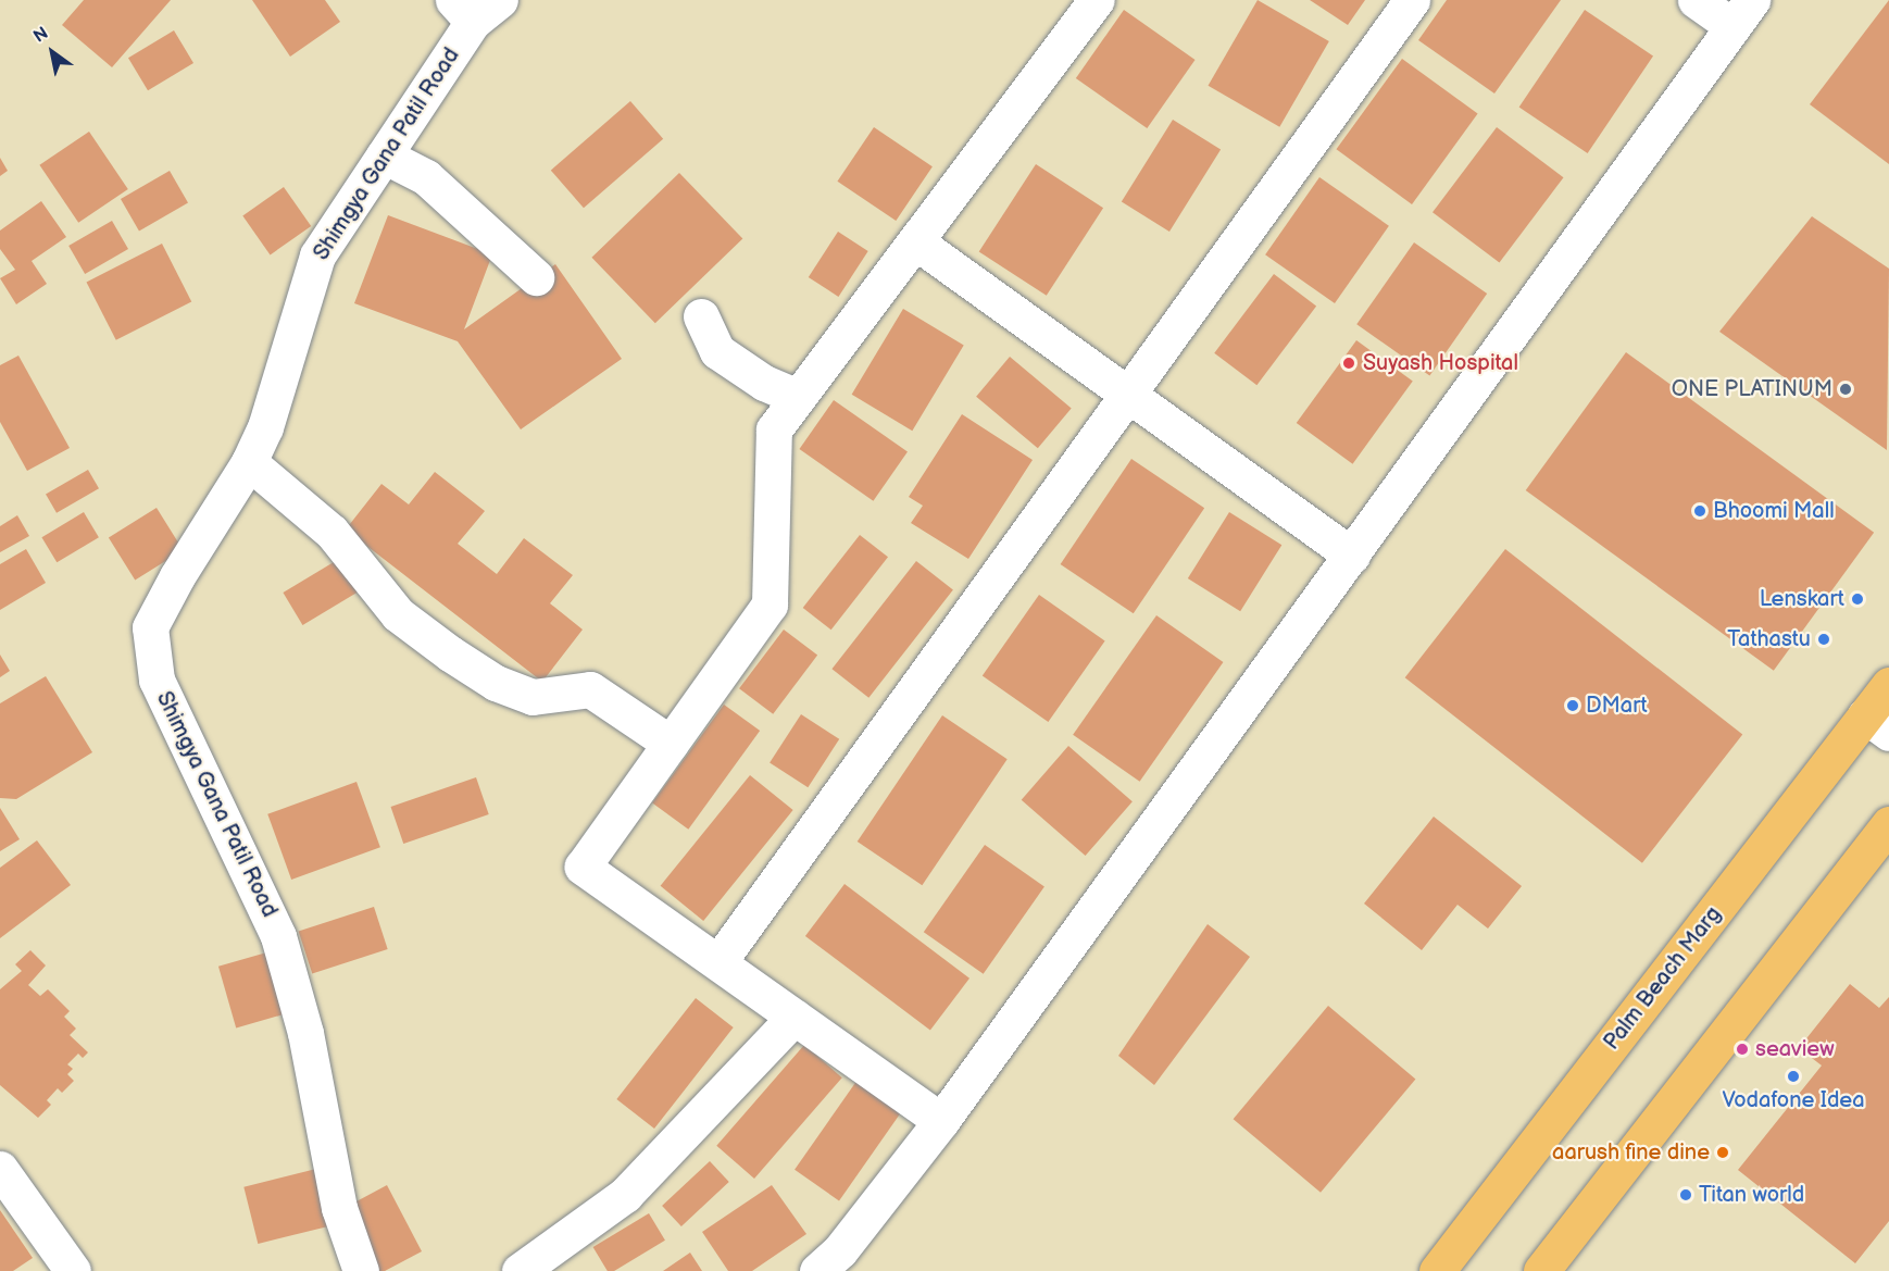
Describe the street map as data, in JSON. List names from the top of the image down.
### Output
{
  "streets": {
    "main road": ["Palm Beach Marg"],
    "street": ["Shimgya Gana Patil Road"]
  },
  "places": [
    "Suyash Hospital",
    "ONE PLATINUM",
    "Bhoomi Mall",
    "Lenskart",
    "Tathastu",
    "DMart",
    "seaview",
    "Vodafone Idea",
    "aarush fine dine",
    "Titan world"
  ],
  "north": "top left"
}
